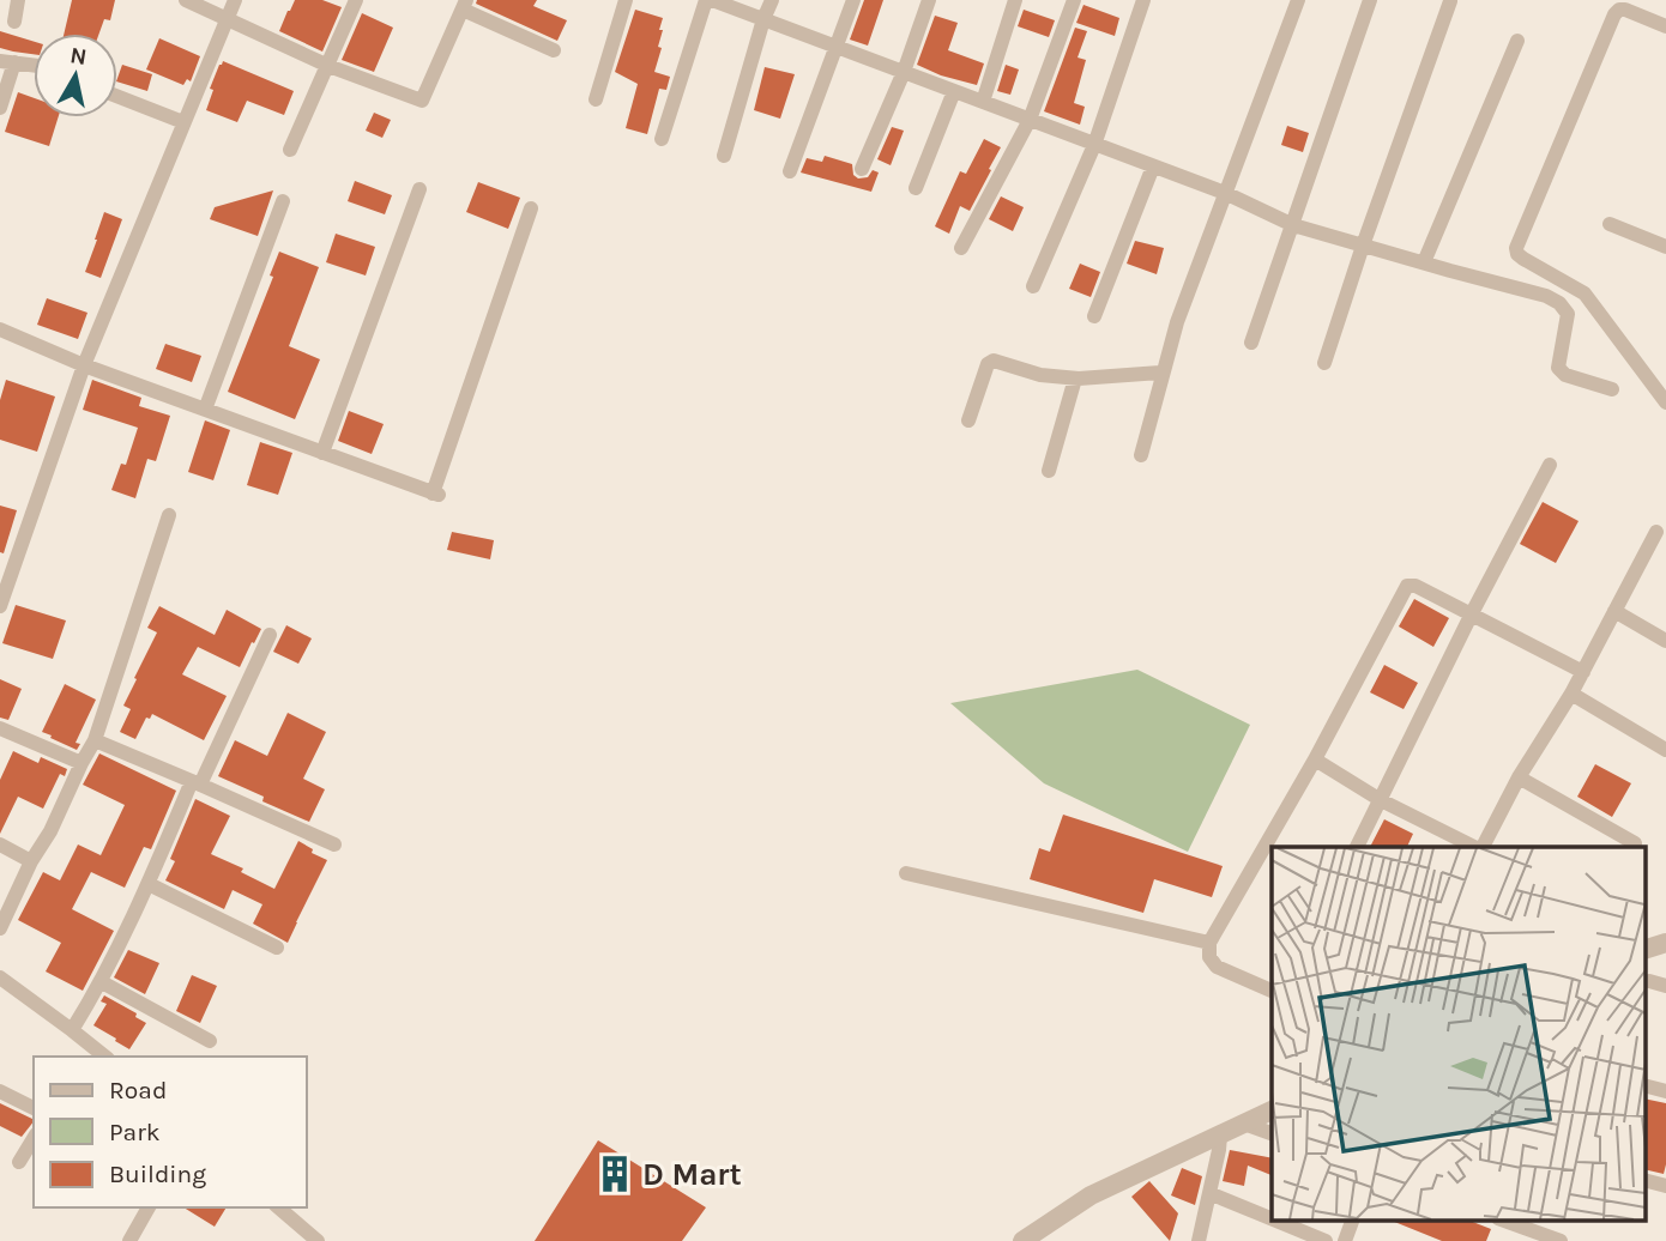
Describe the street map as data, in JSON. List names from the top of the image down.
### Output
{
  "places": {
    "building": ["D Mart"]
  },
  "legend": ["Road", "Park", "Building"],
  "north": "top"
}
